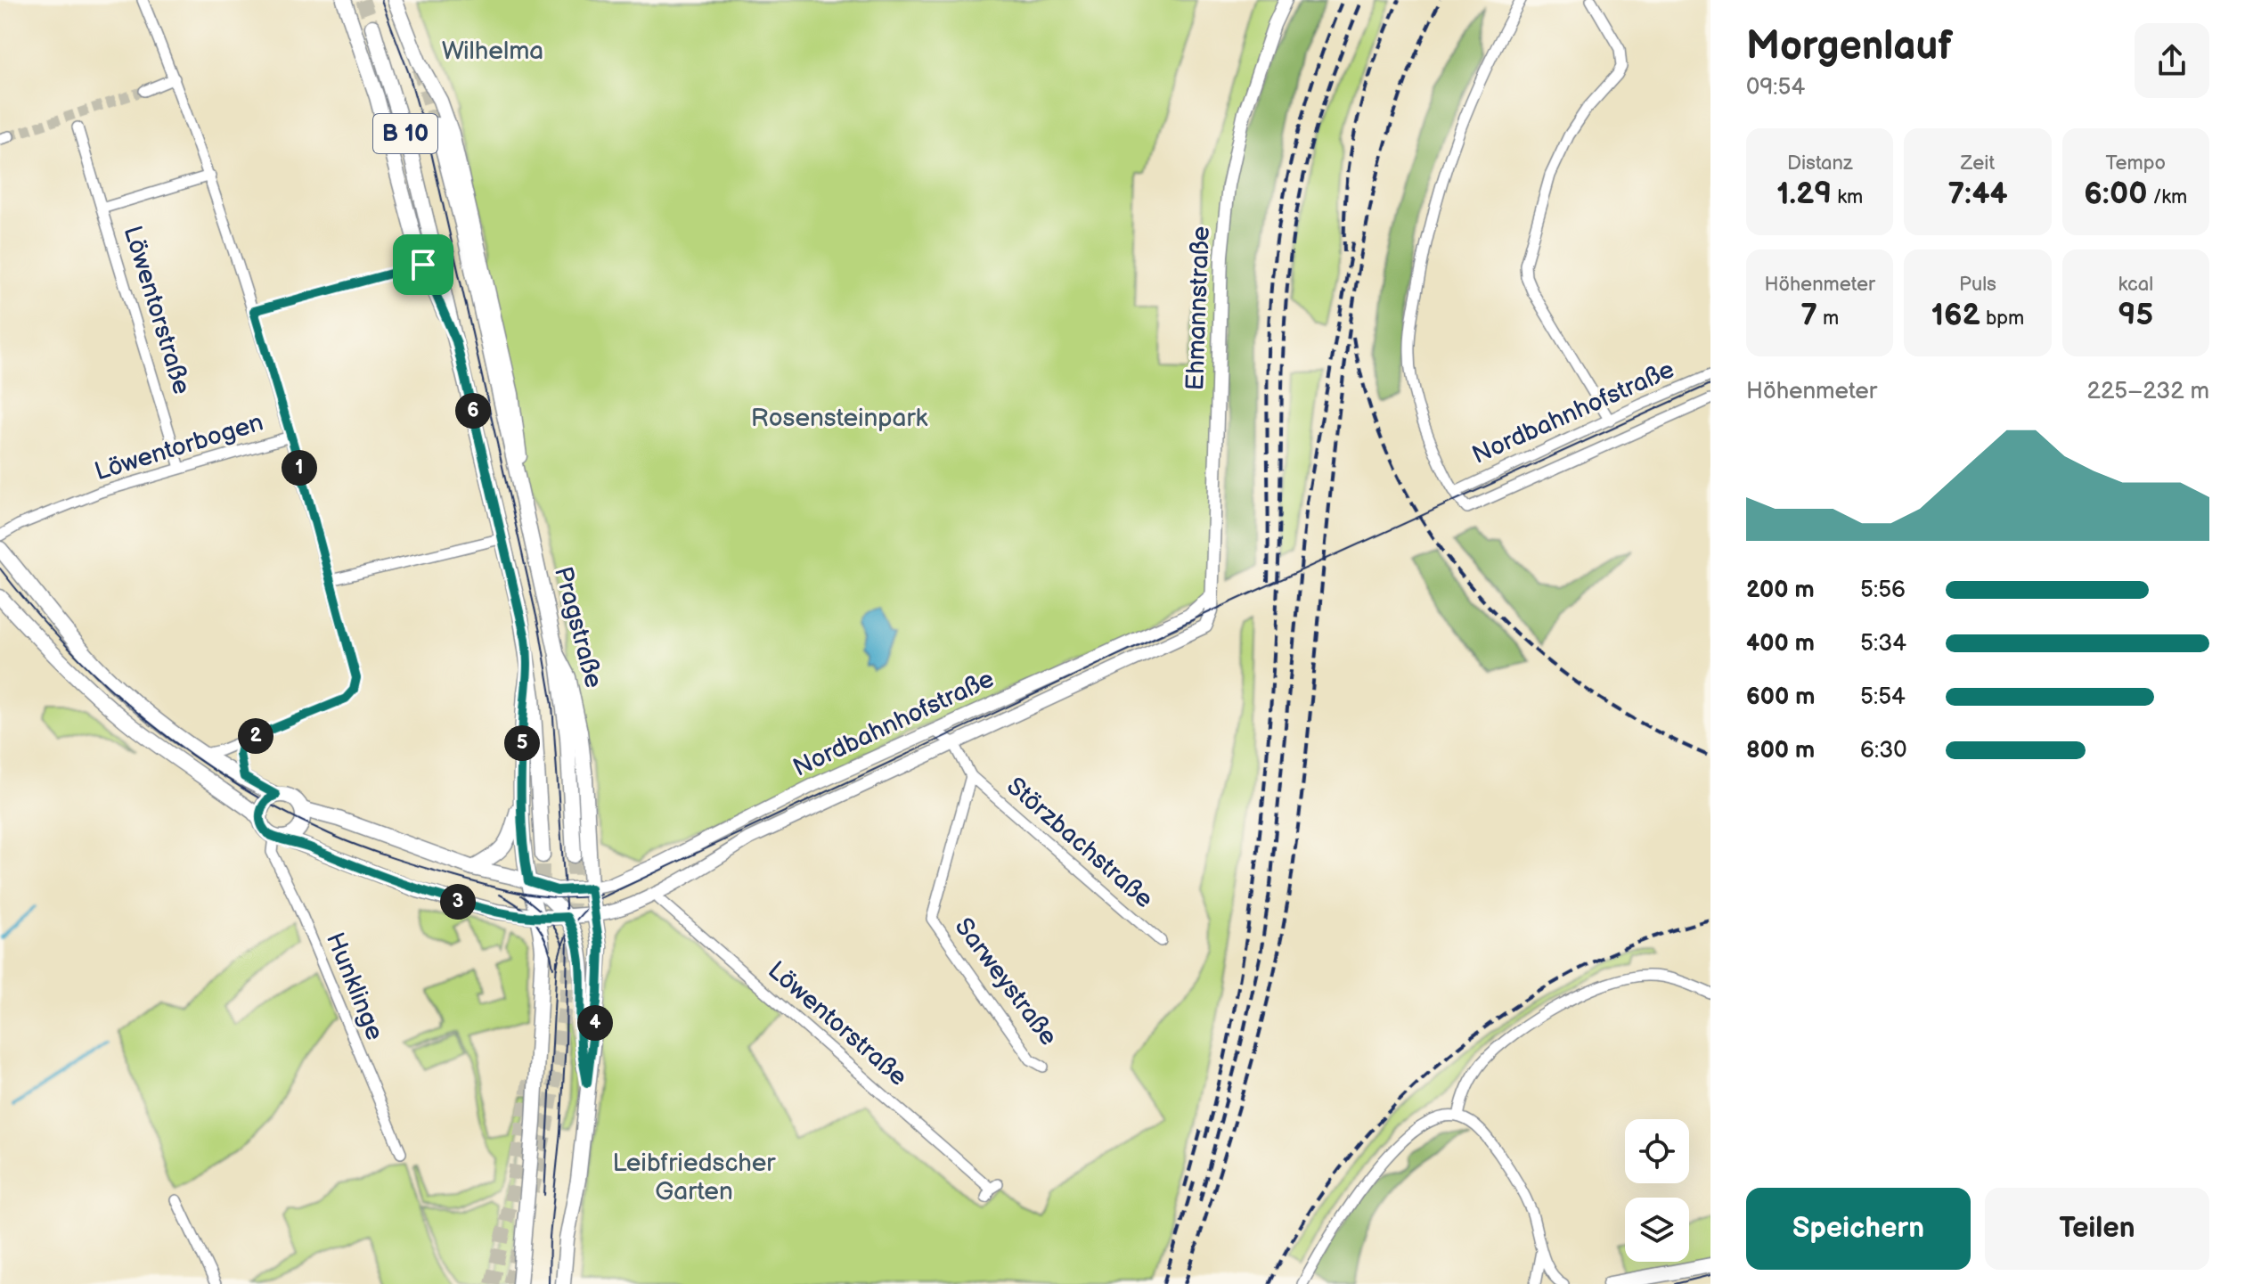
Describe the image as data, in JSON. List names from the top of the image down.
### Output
{
  "streets": {
    "main road": ["B 10", "Pragstraße"],
    "street": [
      "Ehmannstraße",
      "Löwentorstraße",
      "Nordbahnhofstraße",
      "Löwentorbogen",
      "Störzbachstraße",
      "Sarweystraße",
      "Hunklinge"
    ]
  },
  "crossings": [
    ["B 10", "Pragstraße"],
    ["Ehmannstraße", "Nordbahnhofstraße"],
    ["Löwentorstraße", "Nordbahnhofstraße"],
    ["Löwentorstraße", "Löwentorbogen"],
    ["Nordbahnhofstraße", "Pragstraße"],
    ["Störzbachstraße", "Sarweystraße"]
  ],
  "parks": ["Wilhelma", "Rosensteinpark", "Leibfriedscher Garten"],
  "page": {
    "heading": ["Morgenlauf", "09:54"],
    "stats": [
      ["Distanz", "1.29 km"],
      ["Zeit", "7:44"],
      ["Tempo", "6:00 /km"],
      ["Höhenmeter", "7 m"],
      ["Puls", "162 bpm"],
      ["kcal", "95"]
    ],
    "chart": ["Höhenmeter", "225–232 m"],
    "pins": [
      "6",
      "1",
      "2",
      "5",
      "3",
      "4"
    ],
    "list": [
      {
        "name": "200 m",
        "note": "5:56"
      },
      {
        "name": "400 m",
        "note": "5:34"
      },
      {
        "name": "600 m",
        "note": "5:54"
      },
      {
        "name": "800 m",
        "note": "6:30"
      }
    ],
    "buttons": ["Speichern", "Teilen"]
  }
}
